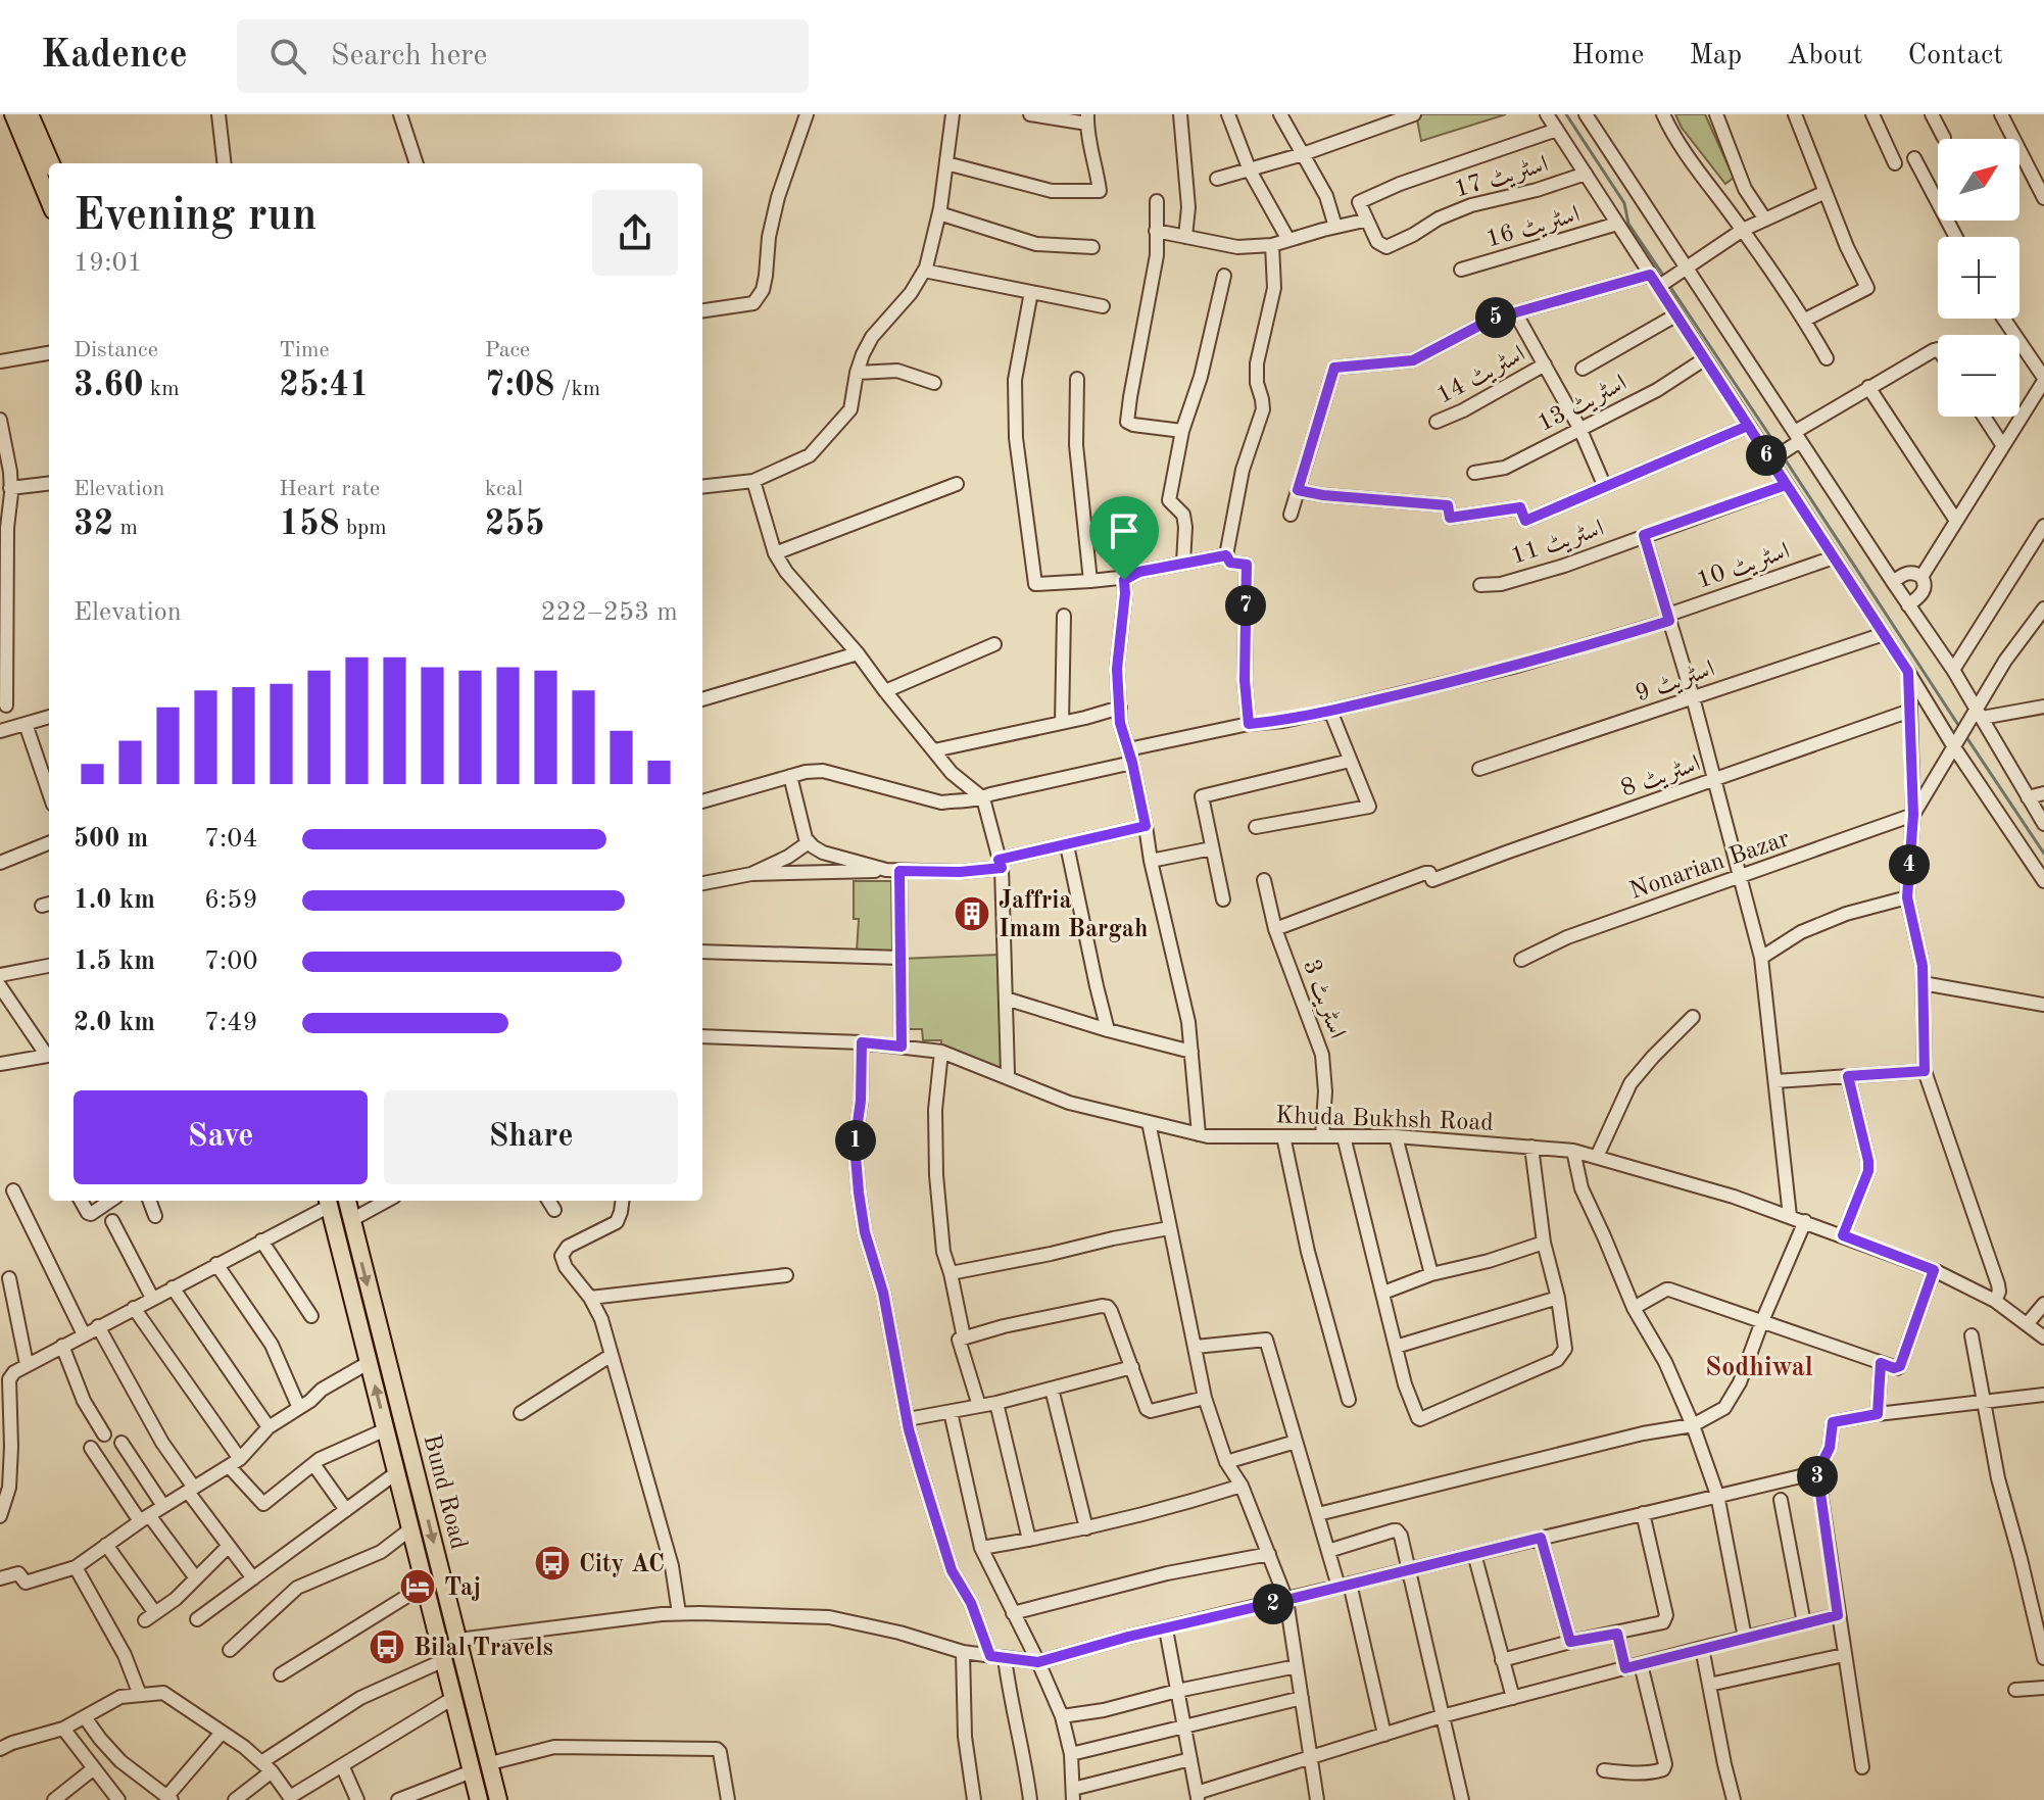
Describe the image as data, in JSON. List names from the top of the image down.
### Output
{
  "streets": {
    "main road": ["Bund Road"],
    "street": [
      "اسٹریٹ 17",
      "اسٹریٹ 16",
      "اسٹریٹ 14",
      "اسٹریٹ 13",
      "اسٹریٹ 11",
      "اسٹریٹ 10",
      "اسٹریٹ 9",
      "اسٹریٹ 8",
      "Nonarian Bazar",
      "اسٹریٹ 3",
      "Khuda Bukhsh Road"
    ]
  },
  "crossings": [
    ["اسٹریٹ 8", "اسٹریٹ 3"],
    ["اسٹریٹ 3", "Khuda Bukhsh Road"]
  ],
  "districts": ["Sodhiwal"],
  "places": {
    "building": ["Jaffria Imam Bargah"],
    "bus stop": ["City AC", "Bilal Travels"],
    "hotel": ["Taj"]
  },
  "north": "top right",
  "page": {
    "header": "Kadence",
    "search": "Search here",
    "nav": [
      "Home",
      "Map",
      "About",
      "Contact"
    ],
    "map_buttons": ["+", "−"],
    "heading": ["Evening run", "19:01"],
    "pins": [
      "5",
      "6",
      "7",
      "4",
      "1",
      "3",
      "2"
    ],
    "stats": [
      ["Distance", "3.60 km"],
      ["Time", "25:41"],
      ["Pace", "7:08 /km"],
      ["Elevation", "32 m"],
      ["Heart rate", "158 bpm"],
      ["kcal", "255"]
    ],
    "chart": ["Elevation", "222–253 m"],
    "list": [
      {
        "name": "500 m",
        "note": "7:04"
      },
      {
        "name": "1.0 km",
        "note": "6:59"
      },
      {
        "name": "1.5 km",
        "note": "7:00"
      },
      {
        "name": "2.0 km",
        "note": "7:49"
      }
    ],
    "buttons": ["Save", "Share"]
  }
}
